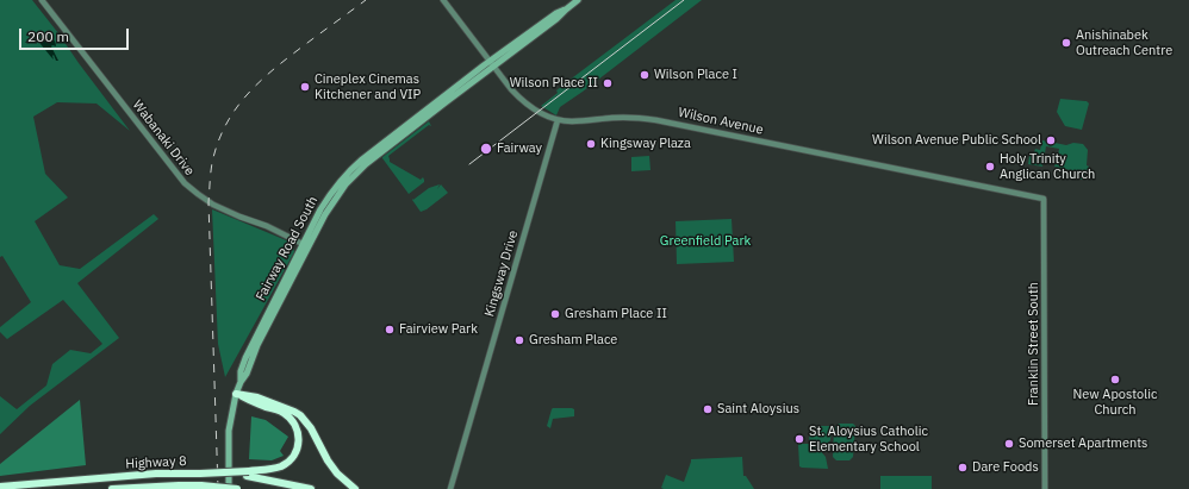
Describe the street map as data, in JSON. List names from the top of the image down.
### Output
{
  "streets": {
    "highway": ["Highway 8"],
    "main road": ["Fairway Road South"],
    "street": [
      "Wilson Avenue",
      "Wabanaki Drive",
      "Kingsway Drive",
      "Franklin Street South"
    ]
  },
  "crossings": [
    ["Wilson Avenue", "Fairway Road South"],
    ["Wilson Avenue", "Kingsway Drive"],
    ["Wilson Avenue", "Franklin Street South"],
    ["Wabanaki Drive", "Fairway Road South"]
  ],
  "parks": ["Greenfield Park"],
  "places": [
    "Anishinabek Outreach Centre",
    "Wilson Place I",
    "Wilson Place II",
    "Cineplex Cinemas Kitchener and VIP",
    "Wilson Avenue Public School",
    "Kingsway Plaza",
    "Fairway",
    "Holy Trinity Anglican Church",
    "Gresham Place II",
    "Fairview Park",
    "Gresham Place",
    "New Apostolic Church",
    "Saint Aloysius",
    "St. Aloysius Catholic Elementary School",
    "Somerset Apartments",
    "Dare Foods"
  ],
  "scale_bar": "200 m"
}
